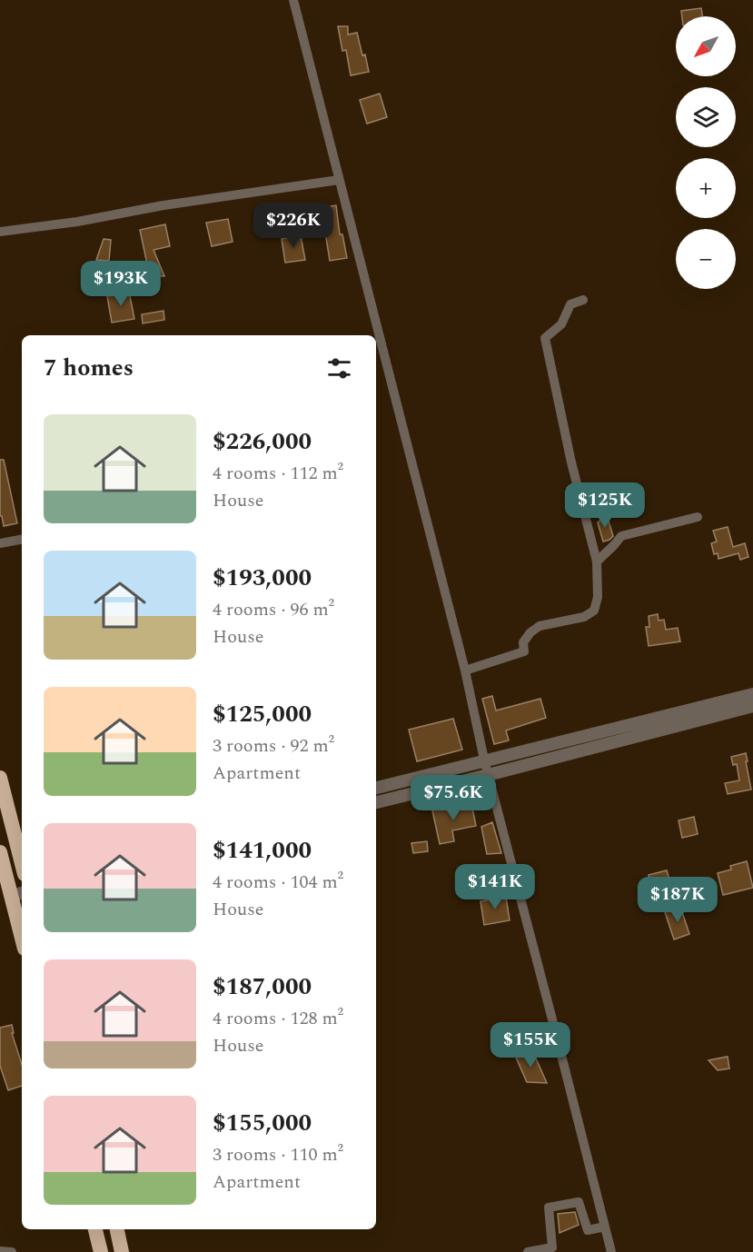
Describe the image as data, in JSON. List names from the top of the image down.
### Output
{
  "north": "bottom left",
  "page": {
    "map_buttons": ["+", "−"],
    "price": [
      "$226K",
      "$193K",
      "$125K",
      "$75.6K",
      "$141K",
      "$187K",
      "$155K"
    ],
    "heading": "7 homes",
    "list": [
      {
        "name": "$226,000",
        "note": "4 rooms · 112 m² · House"
      },
      {
        "name": "$193,000",
        "note": "4 rooms · 96 m² · House"
      },
      {
        "name": "$125,000",
        "note": "3 rooms · 92 m² · Apartment"
      },
      {
        "name": "$141,000",
        "note": "4 rooms · 104 m² · House"
      },
      {
        "name": "$187,000",
        "note": "4 rooms · 128 m² · House"
      },
      {
        "name": "$155,000",
        "note": "3 rooms · 110 m² · Apartment"
      }
    ]
  }
}
